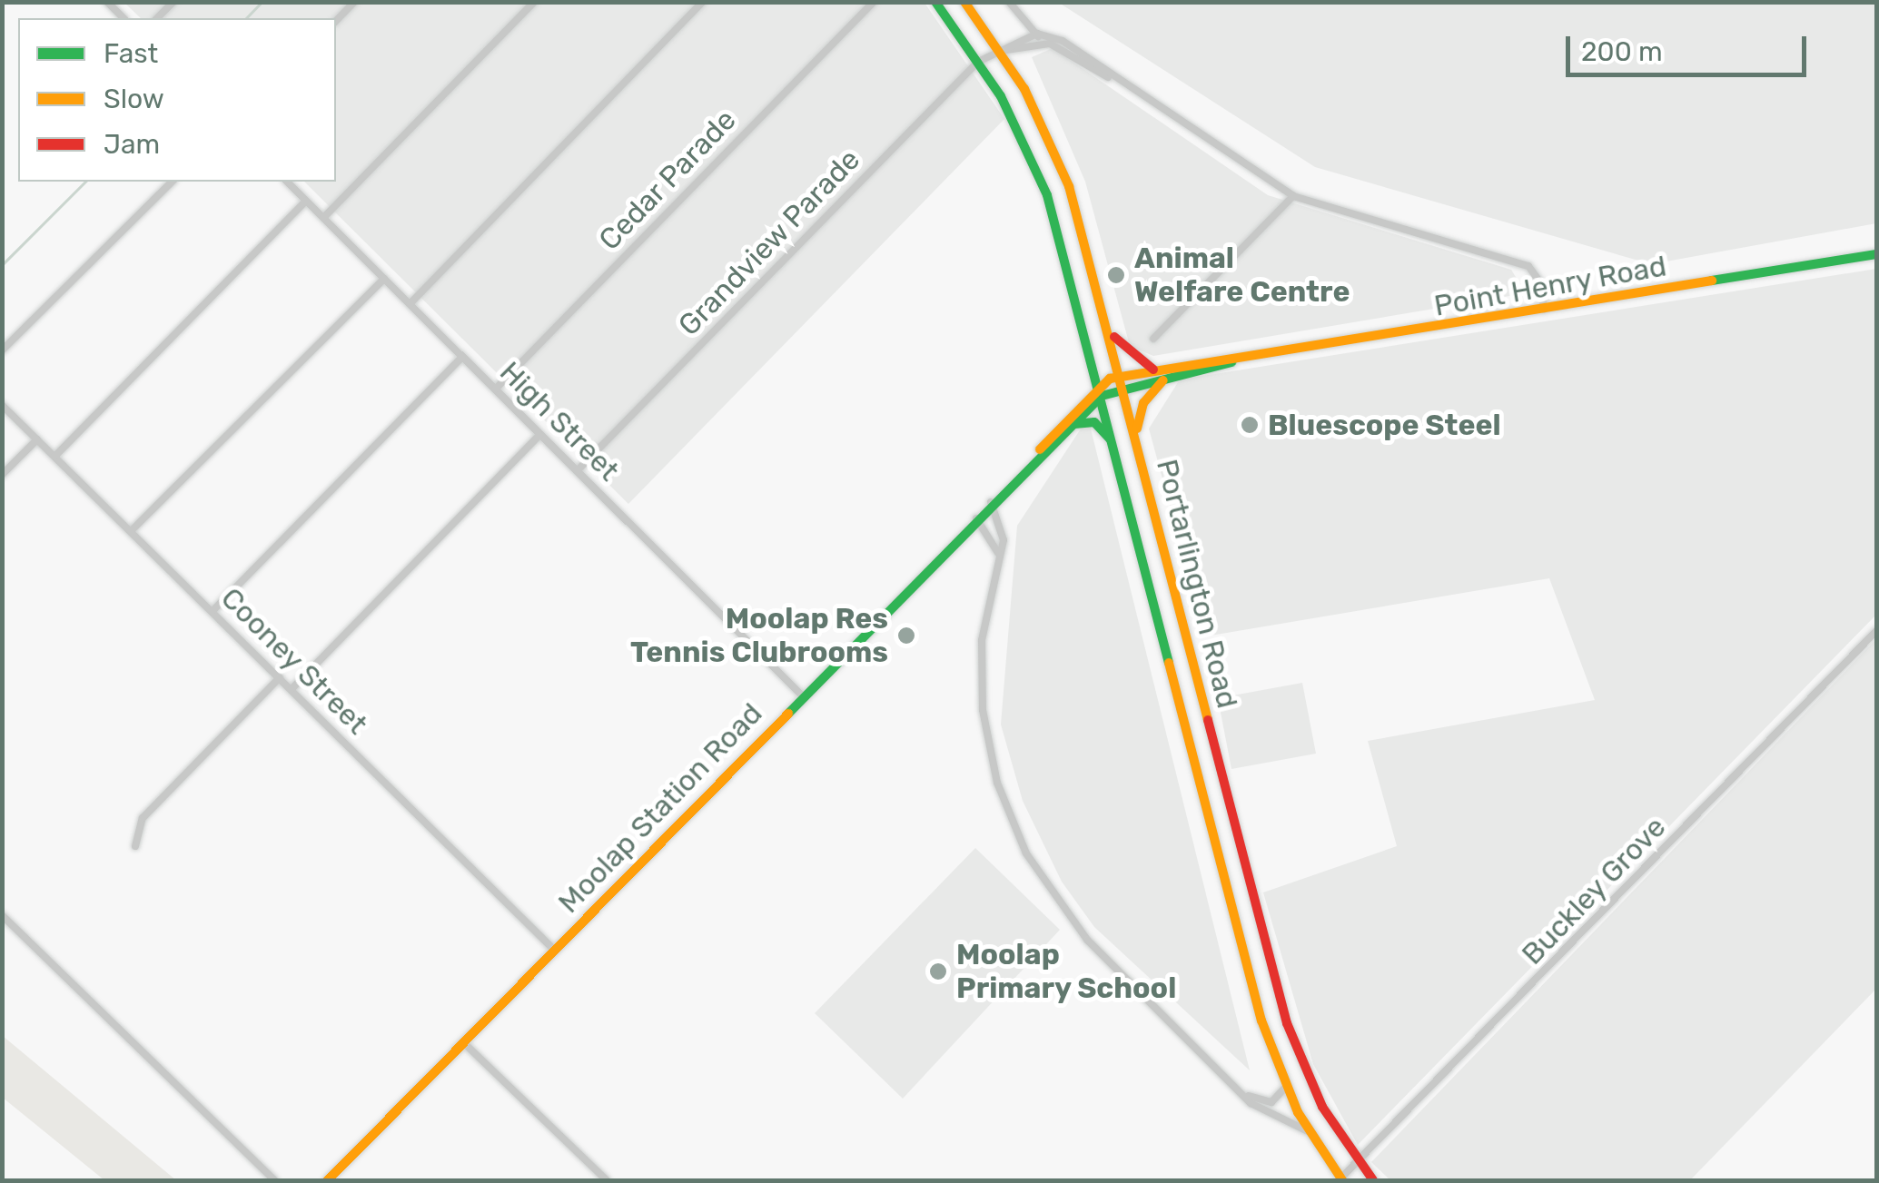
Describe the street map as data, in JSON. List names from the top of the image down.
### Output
{
  "streets": {
    "main road": ["Point Henry Road", "Portarlington Road", "Moolap Station Road"],
    "street": [
      "Cedar Parade",
      "Grandview Parade",
      "High Street",
      "Cooney Street",
      "Buckley Grove"
    ]
  },
  "crossings": [
    ["Cedar Parade", "High Street"],
    ["Grandview Parade", "High Street"],
    ["Grandview Parade", "Portarlington Road"],
    ["Point Henry Road", "Portarlington Road"],
    ["Point Henry Road", "Moolap Station Road"],
    ["High Street", "Moolap Station Road"],
    ["Portarlington Road", "Moolap Station Road"],
    ["Portarlington Road", "Buckley Grove"],
    ["Cooney Street", "Moolap Station Road"]
  ],
  "places": [
    "Animal Welfare Centre",
    "Bluescope Steel",
    "Moolap Res Tennis Clubrooms",
    "Moolap Primary School"
  ],
  "legend": ["Fast", "Slow", "Jam"],
  "scale_bar": "200 m"
}
